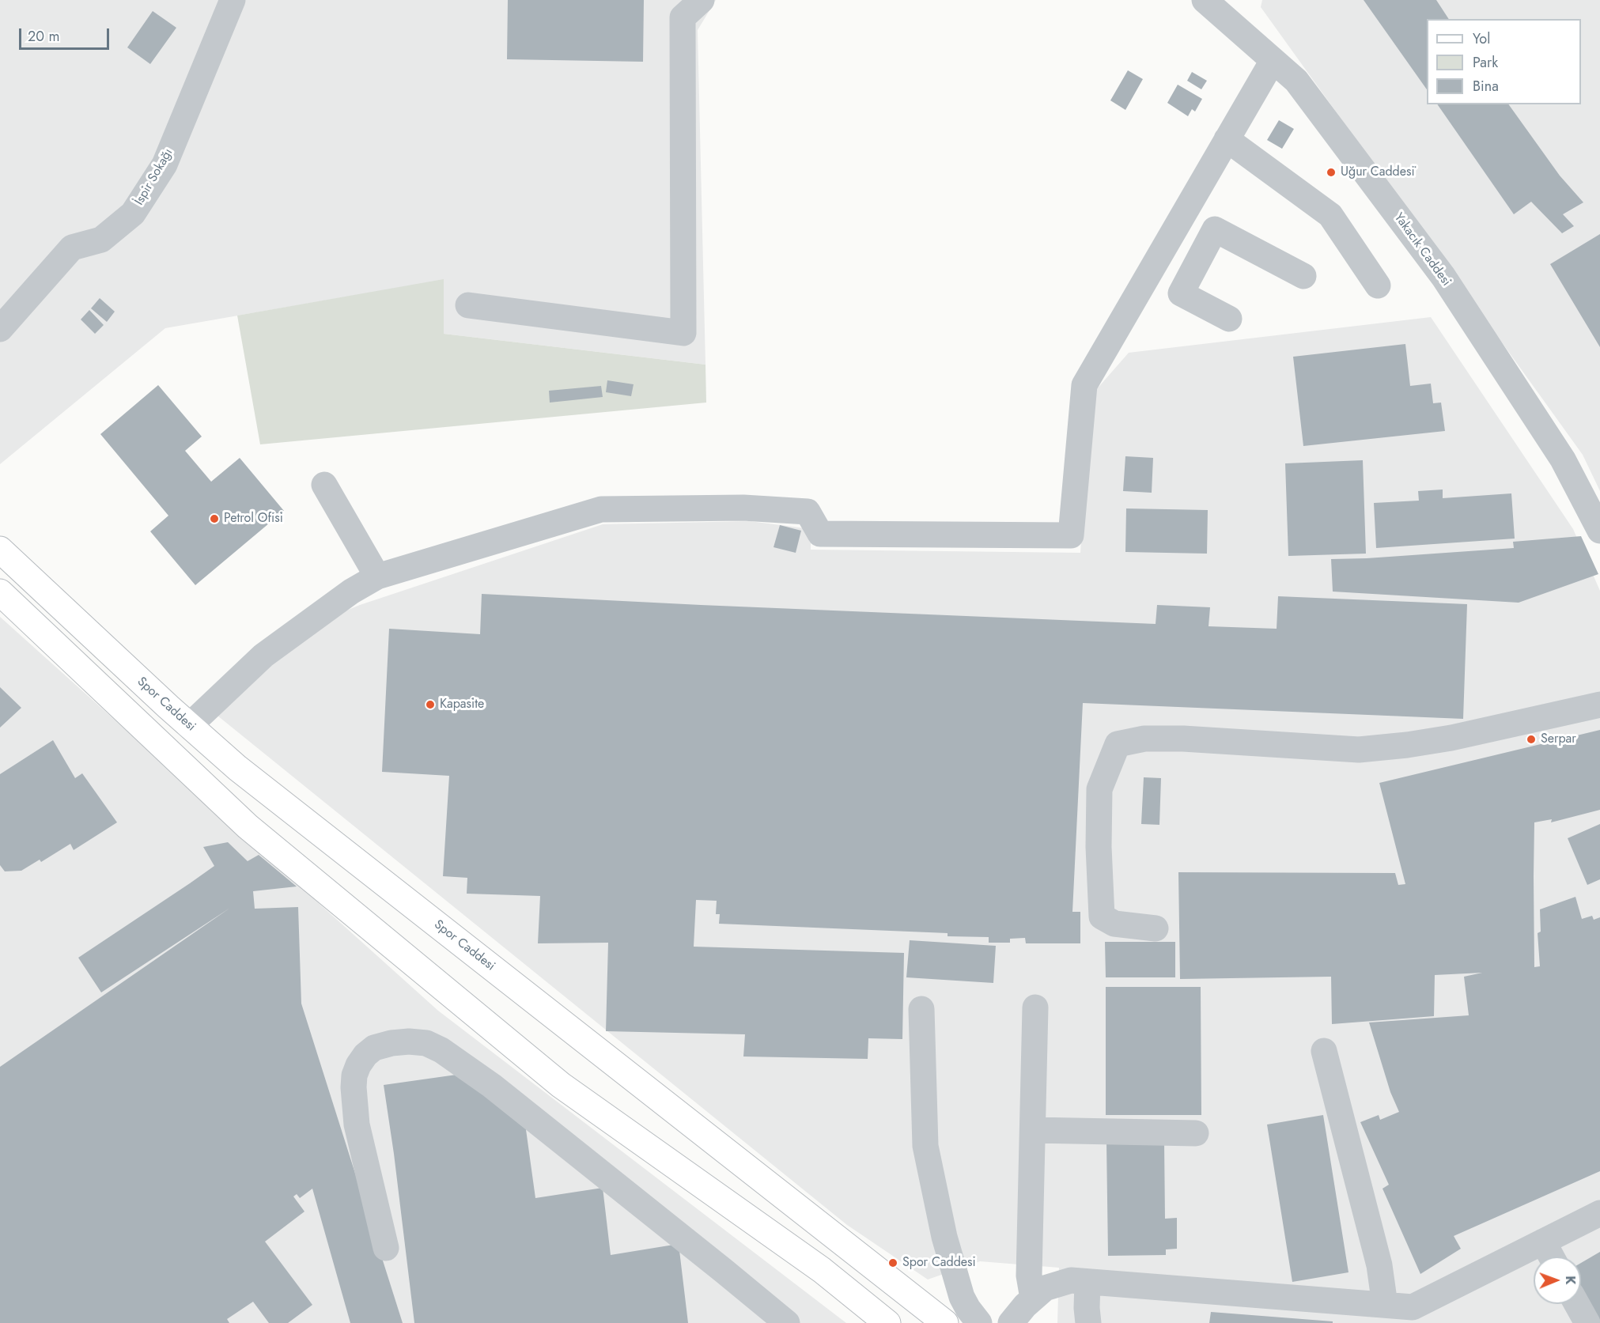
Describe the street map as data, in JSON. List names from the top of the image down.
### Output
{
  "streets": {
    "main road": ["Spor Caddesi"],
    "street": ["İspir Sokağı", "Yakacık Caddesi"]
  },
  "places": [
    "Uğur Caddesi̇",
    "Petrol Ofisi",
    "Kapasite",
    "Serpar",
    "Spor Caddesi"
  ],
  "legend": ["Yol", "Park", "Bina"],
  "scale_bar": "20 m",
  "north": "right"
}
